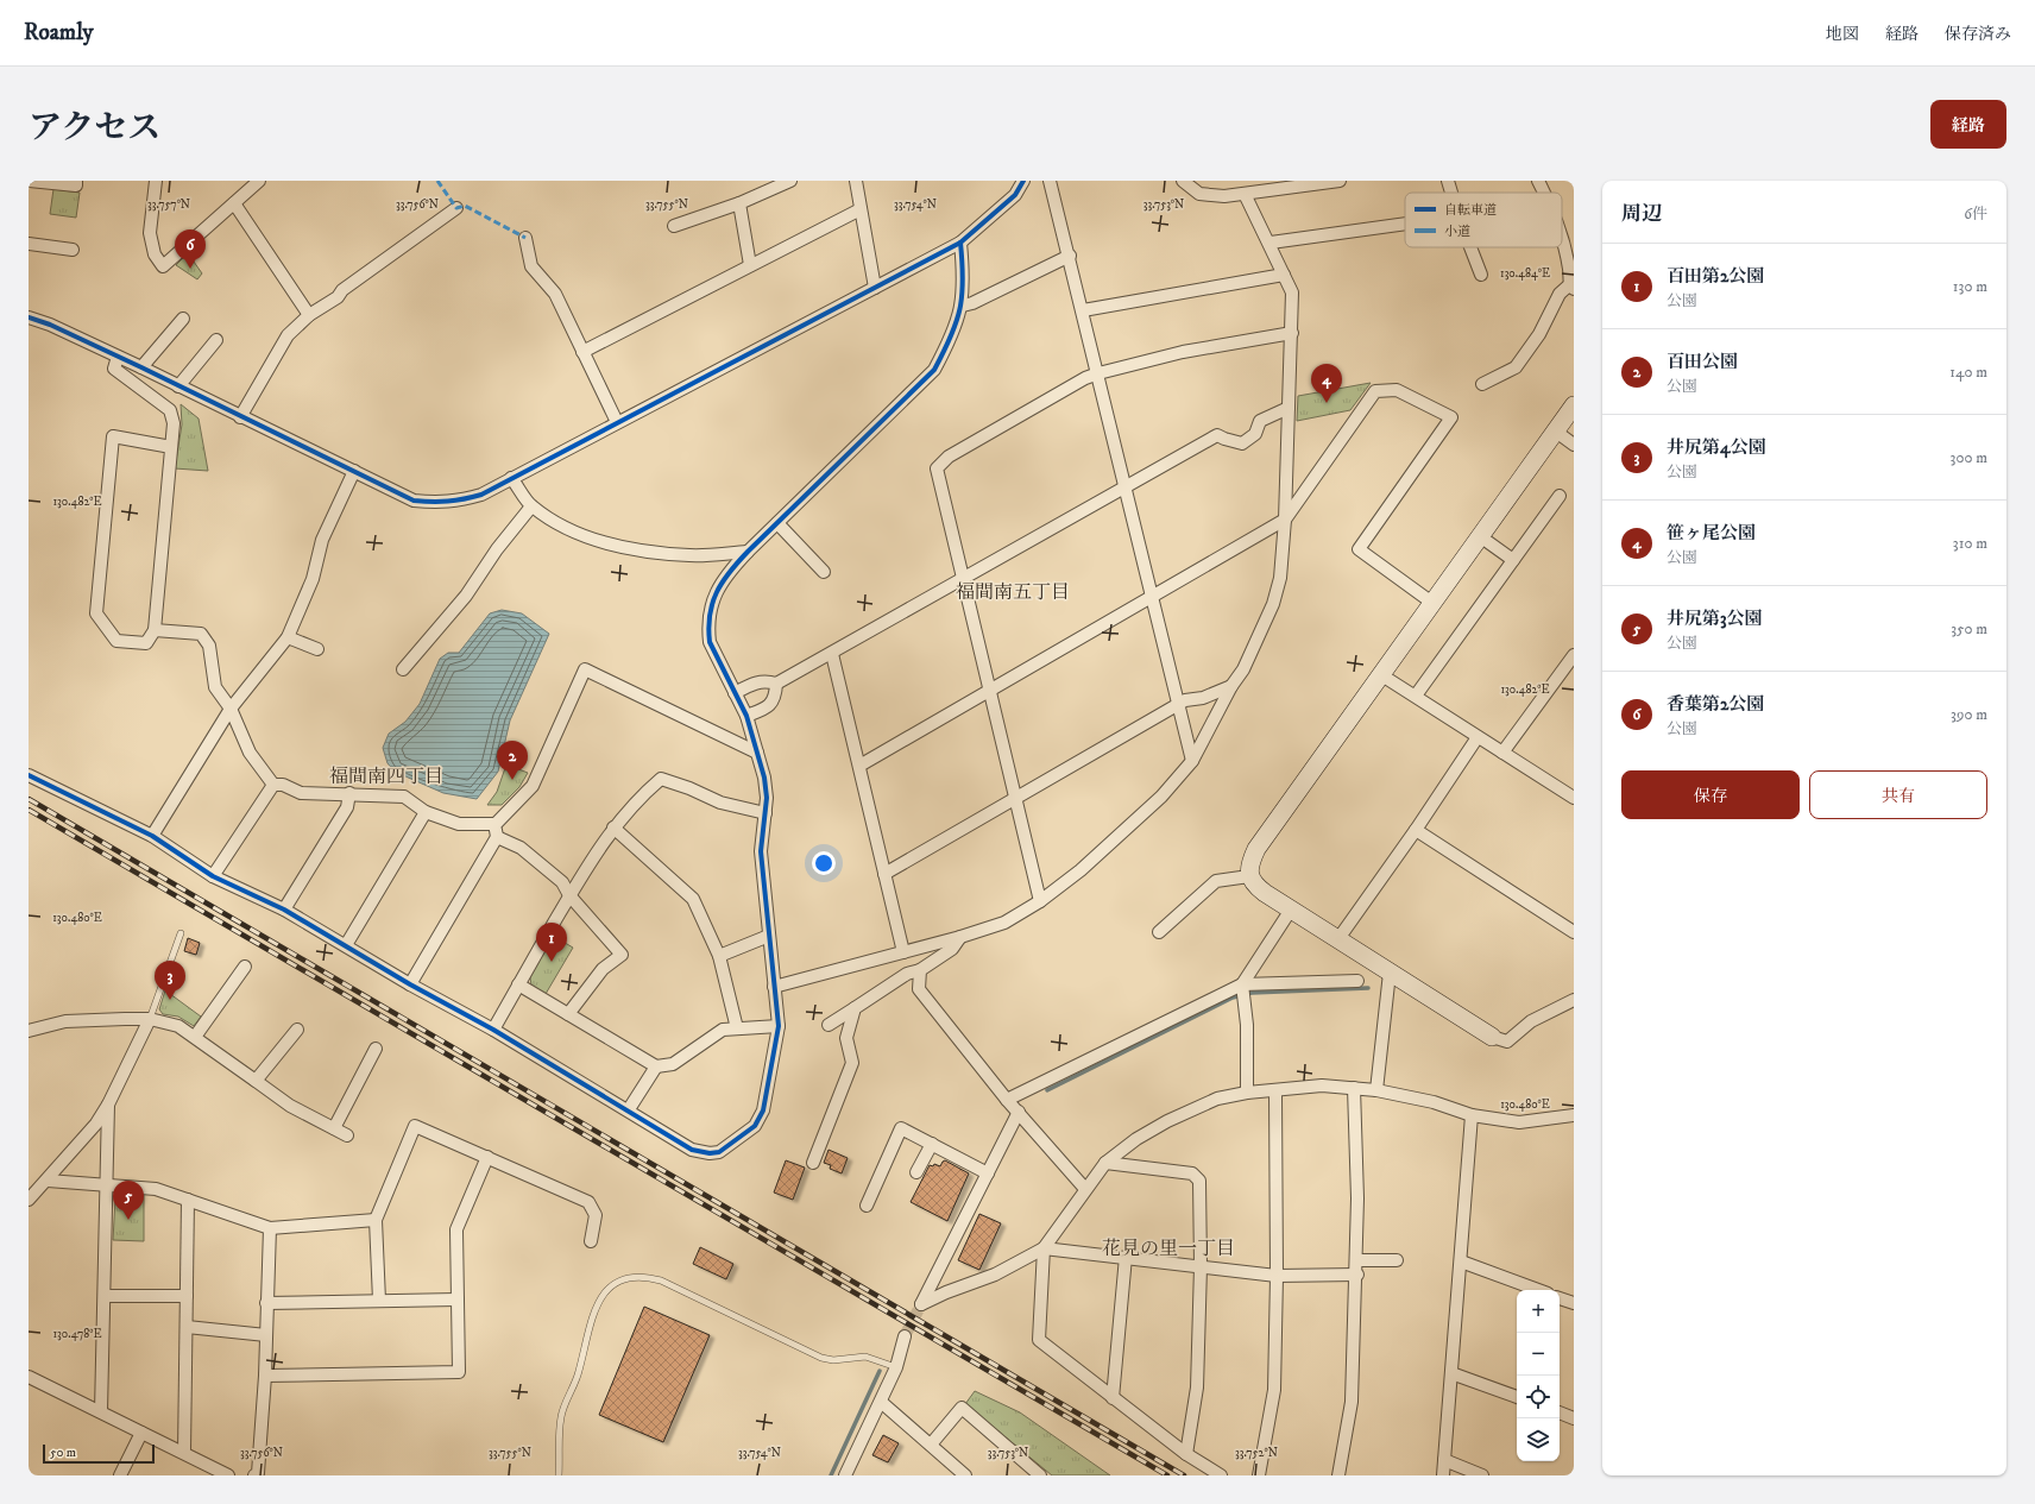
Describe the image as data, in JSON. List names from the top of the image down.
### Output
{
  "districts": ["福間南五丁目", "福間南四丁目", "花見の里一丁目"],
  "legend": ["自転車道", "小道"],
  "scale_bar": "50 m",
  "page": {
    "header": "Roamly",
    "nav": ["地図", "経路", "保存済み"],
    "title": "アクセス",
    "buttons": [
      "経路",
      ["保存", "共有"]
    ],
    "heading": ["周辺", "6件"],
    "pins": [
      "6",
      "4",
      "2",
      "1",
      "3",
      "5"
    ],
    "list": [
      {
        "mark": "1",
        "name": "百田第2公園",
        "note": "公園",
        "value": "130 m"
      },
      {
        "mark": "2",
        "name": "百田公園",
        "note": "公園",
        "value": "140 m"
      },
      {
        "mark": "3",
        "name": "井尻第4公園",
        "note": "公園",
        "value": "300 m"
      },
      {
        "mark": "4",
        "name": "笹ヶ尾公園",
        "note": "公園",
        "value": "310 m"
      },
      {
        "mark": "5",
        "name": "井尻第3公園",
        "note": "公園",
        "value": "350 m"
      },
      {
        "mark": "6",
        "name": "香葉第2公園",
        "note": "公園",
        "value": "390 m"
      }
    ],
    "map_buttons": ["+", "−"],
    "scale": "50 m"
  },
  "coordinates": [
    "33.757°N",
    "33.756°N",
    "33.755°N",
    "33.754°N",
    "33.753°N",
    "130.484°E",
    "130.482°E",
    "130.480°E",
    "130.478°E",
    "33.752°N"
  ]
}
